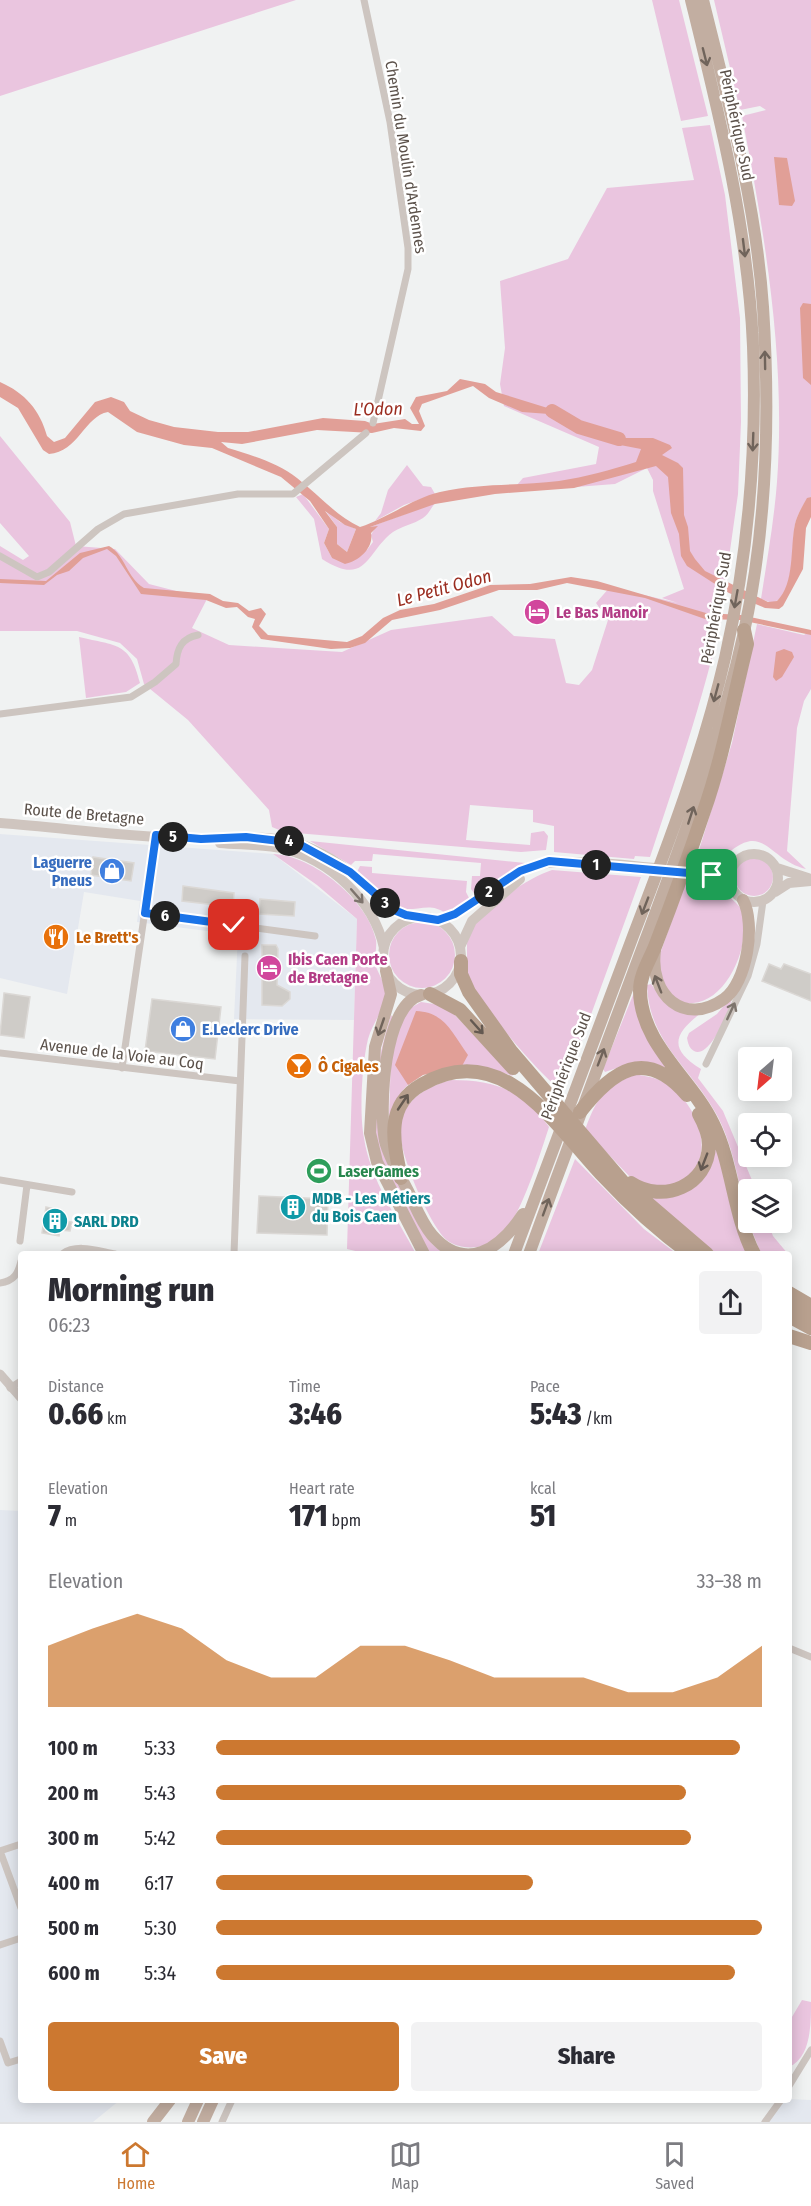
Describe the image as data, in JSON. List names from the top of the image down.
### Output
{
  "streets": {
    "highway": ["Périphérique Sud"],
    "main road": ["Route de Bretagne"],
    "street": ["Chemin du Moulin d'Ardennes", "Avenue de la Voie au Coq"]
  },
  "water": ["L'Odon", "Le Petit Odon"],
  "places": {
    "hotel": ["Le Bas Manoir", "Ibis Caen Porte de Bretagne"],
    "shop": ["Laguerre Pneus", "E.Leclerc Drive"],
    "restaurant": ["Le Brett's"],
    "bar": ["Ô Cigales"],
    "sports": ["LaserGames"],
    "building": ["MDB - Les Métiers du Bois Caen", "SARL DRD"]
  },
  "north": "bottom left",
  "page": {
    "pins": [
      "5",
      "4",
      "1",
      "2",
      "3",
      "6"
    ],
    "heading": ["Morning run", "06:23"],
    "stats": [
      ["Distance", "0.66 km"],
      ["Time", "3:46"],
      ["Pace", "5:43 /km"],
      ["Elevation", "7 m"],
      ["Heart rate", "171 bpm"],
      ["kcal", "51"]
    ],
    "chart": ["Elevation", "33–38 m"],
    "list": [
      {
        "name": "100 m",
        "note": "5:33"
      },
      {
        "name": "200 m",
        "note": "5:43"
      },
      {
        "name": "300 m",
        "note": "5:42"
      },
      {
        "name": "400 m",
        "note": "6:17"
      },
      {
        "name": "500 m",
        "note": "5:30"
      },
      {
        "name": "600 m",
        "note": "5:34"
      }
    ],
    "buttons": ["Save", "Share"],
    "tabs": ["Home", "Map", "Saved"]
  }
}
